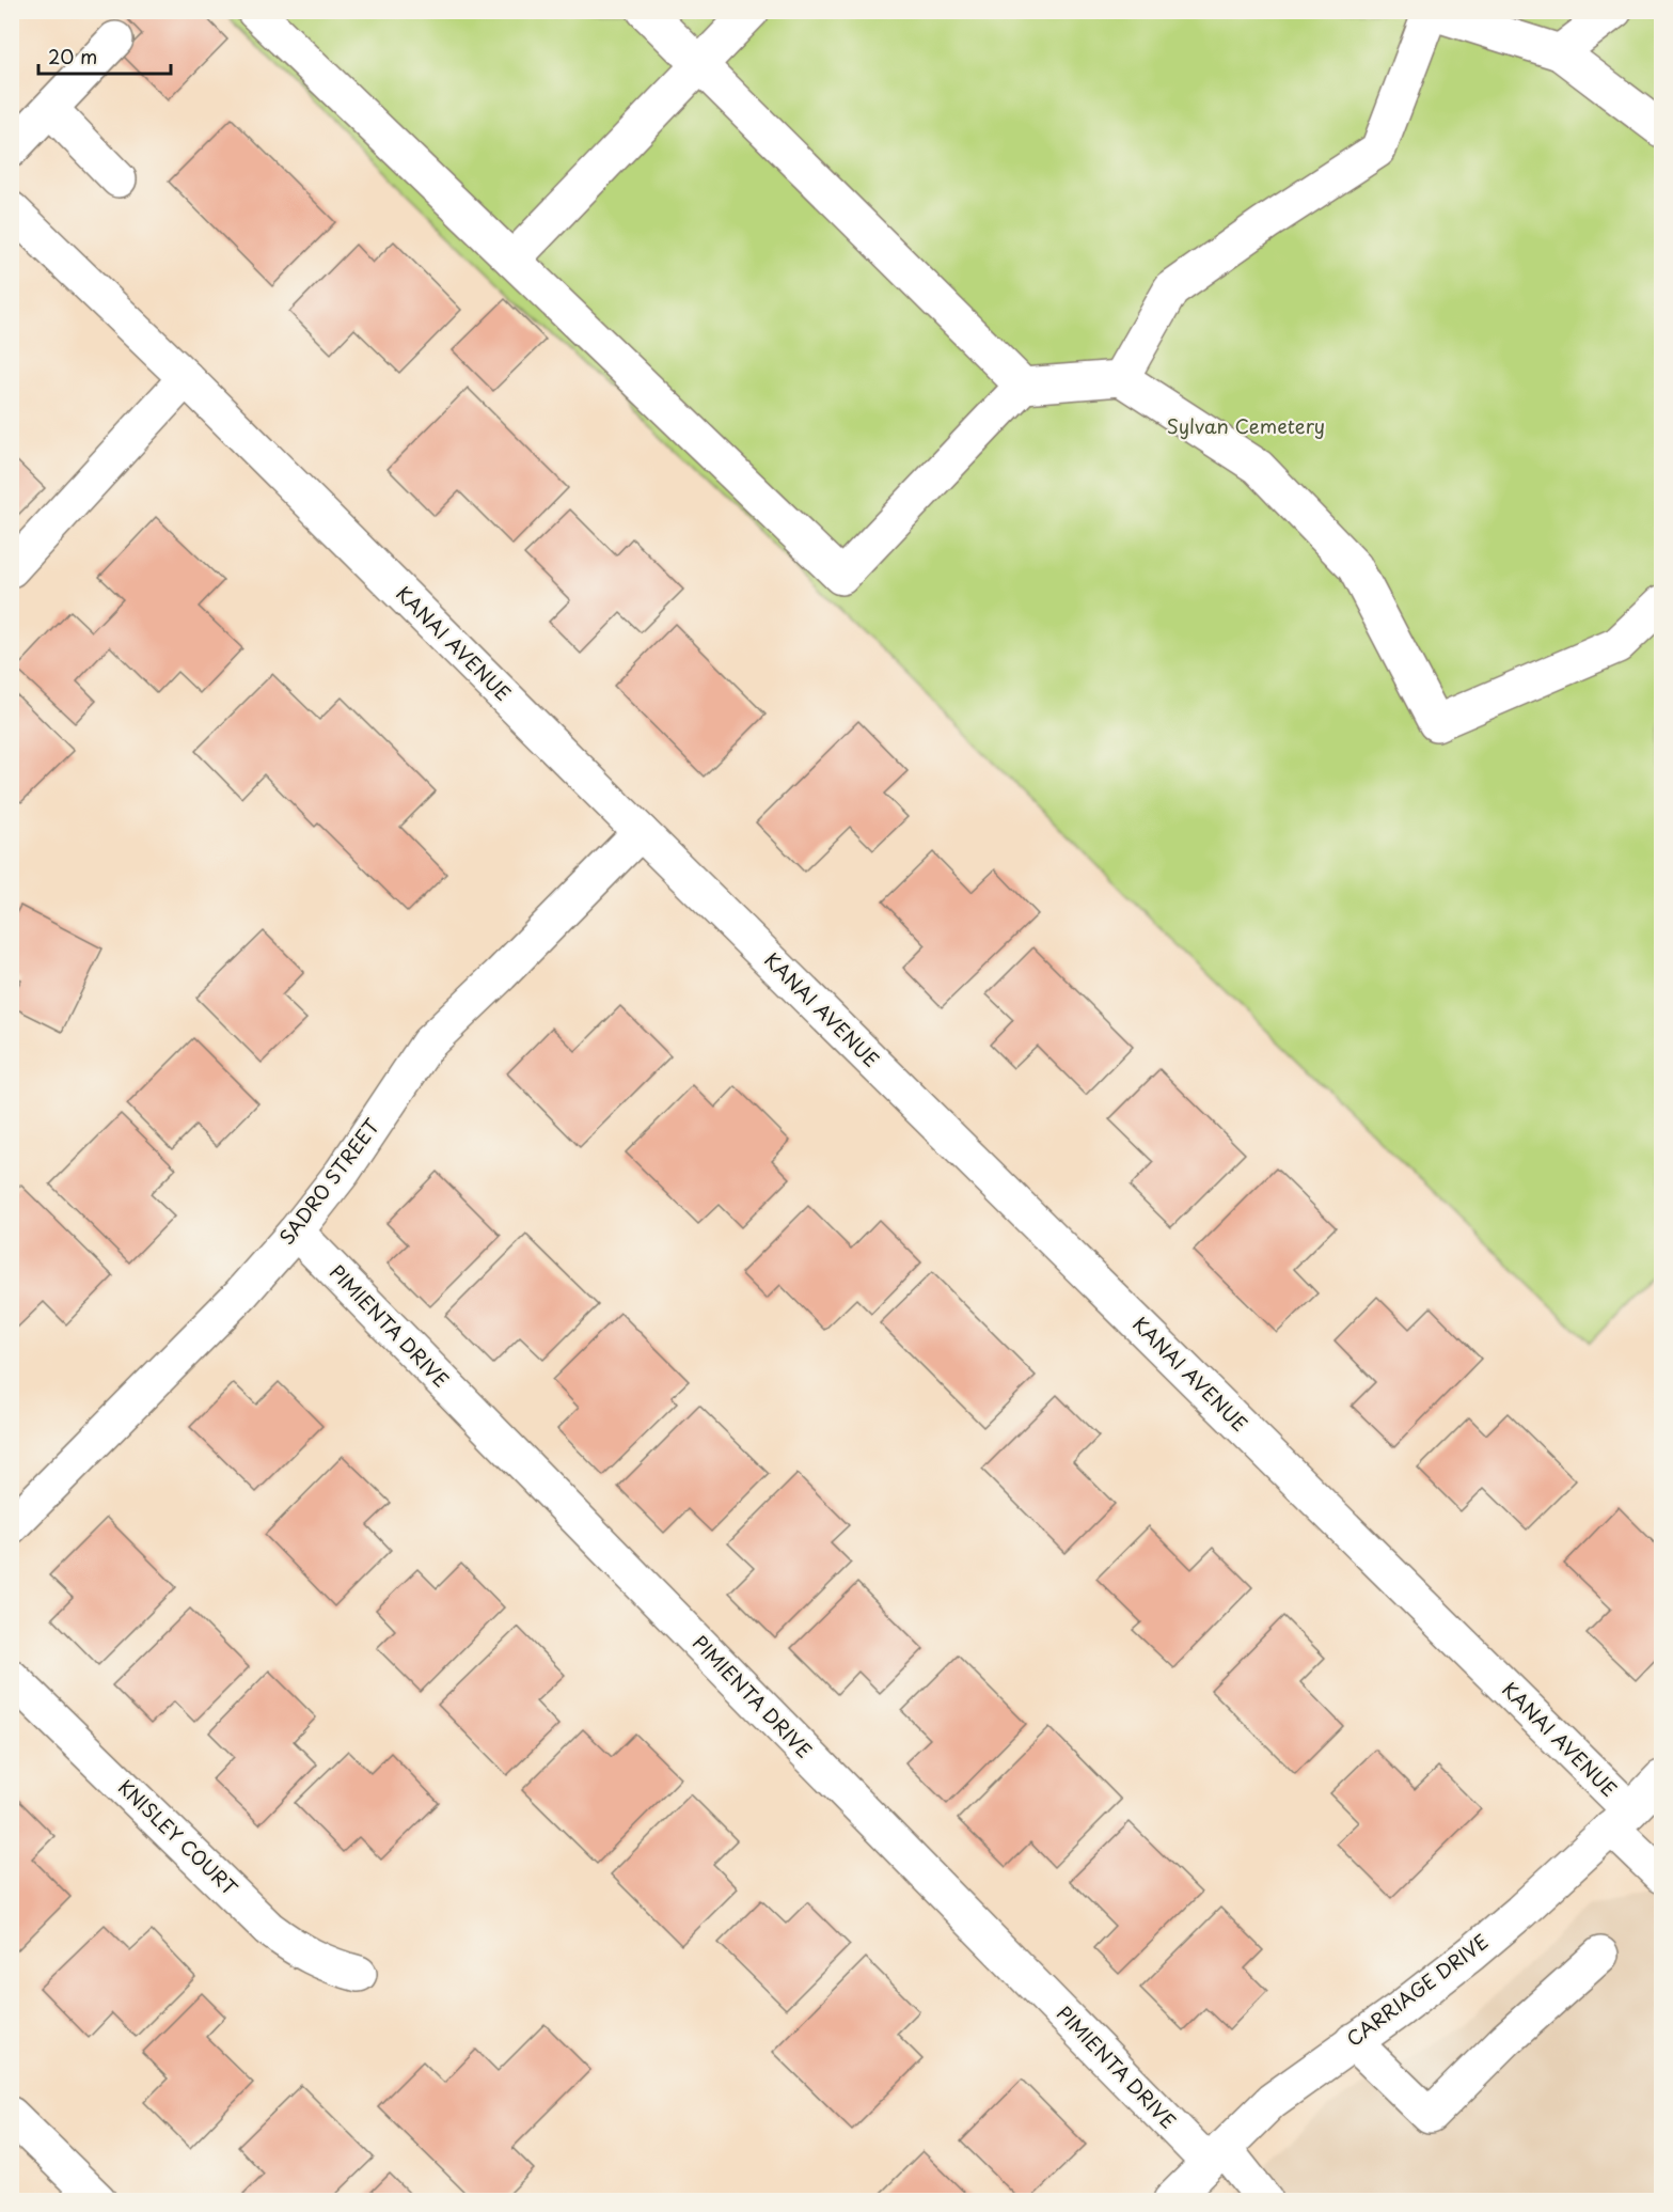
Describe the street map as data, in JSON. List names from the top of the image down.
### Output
{
  "streets": {
    "street": [
      "KANAI AVENUE",
      "SADRO STREET",
      "PIMIENTA DRIVE",
      "KNISLEY COURT",
      "CARRIAGE DRIVE"
    ]
  },
  "crossings": [
    ["KANAI AVENUE", "SADRO STREET"],
    ["KANAI AVENUE", "CARRIAGE DRIVE"],
    ["SADRO STREET", "PIMIENTA DRIVE"],
    ["PIMIENTA DRIVE", "CARRIAGE DRIVE"]
  ],
  "parks": ["Sylvan Cemetery"],
  "scale_bar": "20 m"
}
